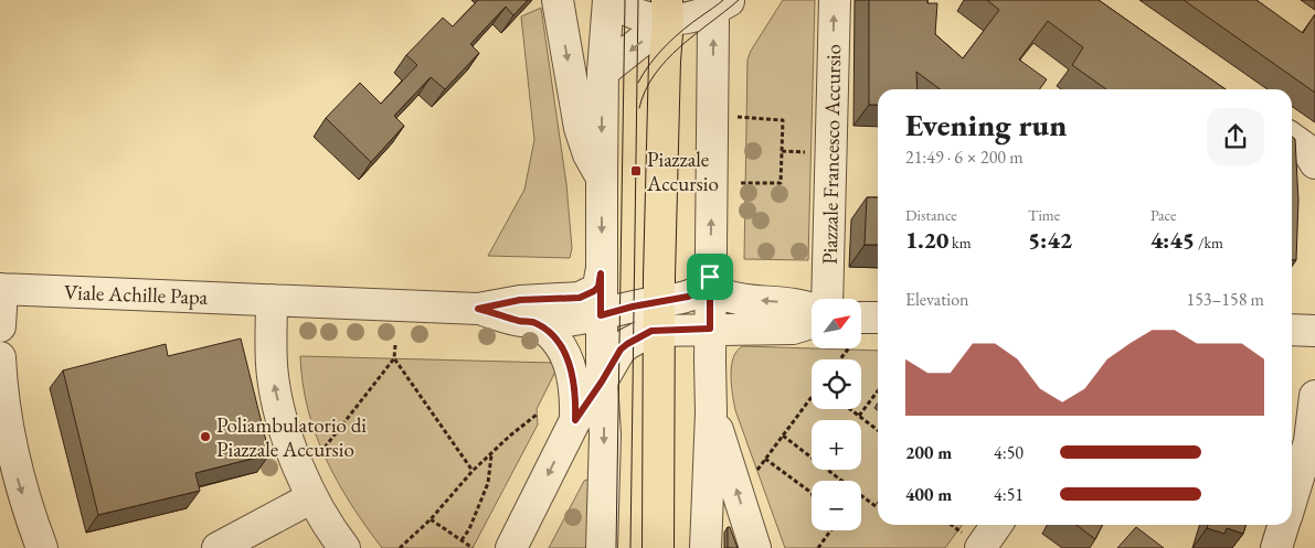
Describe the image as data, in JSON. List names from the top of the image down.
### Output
{
  "streets": {
    "street": ["Piazzale Francesco Accursio", "Viale Achille Papa"]
  },
  "places": {
    "transit": ["Piazzale Accursio"],
    "other": ["Poliambulatorio di Piazzale Accursio"]
  },
  "north": "top right",
  "page": {
    "heading": ["Evening run", "21:49 · 6 × 200 m"],
    "stats": [
      ["Distance", "1.20 km"],
      ["Time", "5:42"],
      ["Pace", "4:45 /km"]
    ],
    "chart": ["Elevation", "153–158 m"],
    "map_buttons": ["+", "−"],
    "list": [
      {
        "name": "200 m",
        "note": "4:50"
      },
      {
        "name": "400 m",
        "note": "4:51"
      }
    ]
  }
}
